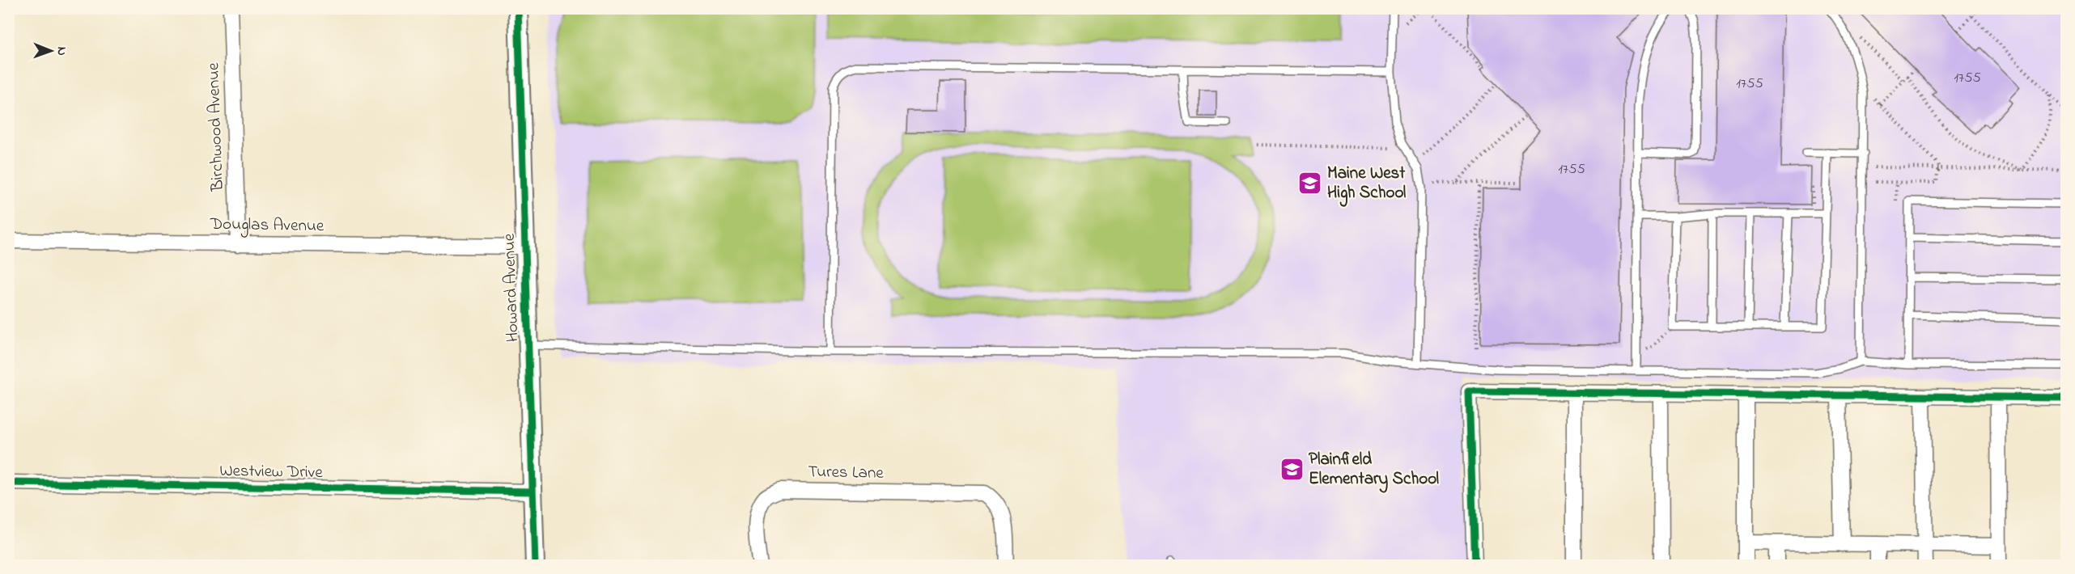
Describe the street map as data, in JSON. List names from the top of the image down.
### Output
{
  "streets": {
    "street": [
      "Birchwood Avenue",
      "Douglas Avenue",
      "Howard Avenue",
      "Westview Drive",
      "Tures Lane"
    ]
  },
  "crossings": [
    ["Birchwood Avenue", "Douglas Avenue"],
    ["Douglas Avenue", "Howard Avenue"],
    ["Howard Avenue", "Westview Drive"]
  ],
  "places": {
    "school or university": ["Maine West High School", "Plainfield Elementary School"]
  },
  "house_numbers": ["1755", "1755", "1755"],
  "north": "right"
}
